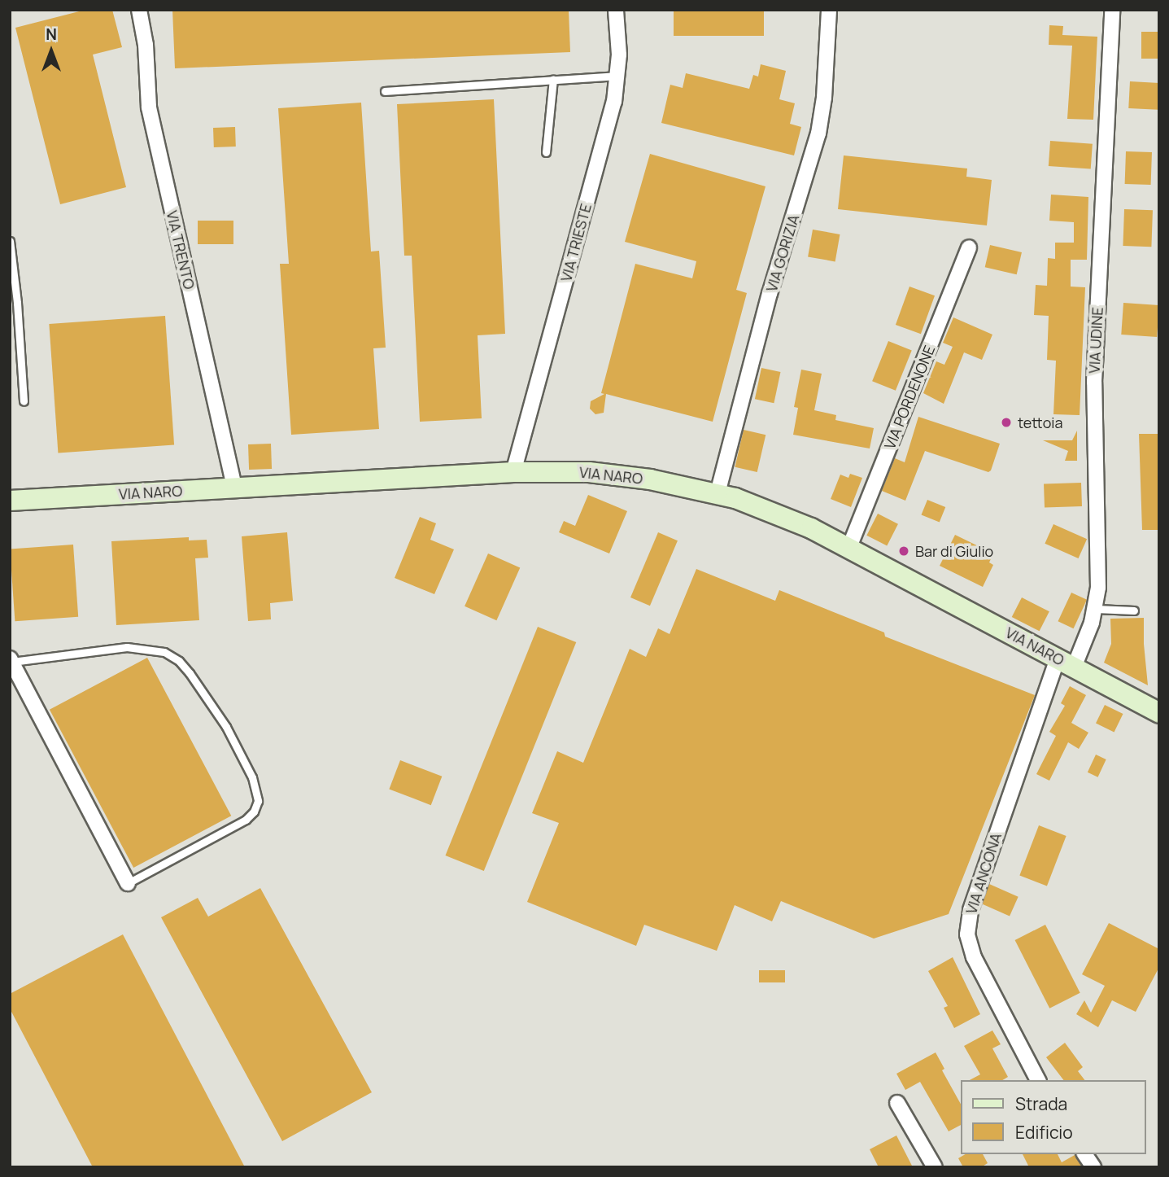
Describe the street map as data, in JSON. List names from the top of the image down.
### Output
{
  "streets": {
    "street": [
      "VIA TRIESTE",
      "VIA TRENTO",
      "VIA GORIZIA",
      "VIA UDINE",
      "VIA PORDENONE",
      "VIA NARO",
      "VIA ANCONA"
    ]
  },
  "crossings": [
    ["VIA TRIESTE", "VIA NARO"],
    ["VIA TRENTO", "VIA NARO"],
    ["VIA GORIZIA", "VIA NARO"],
    ["VIA UDINE", "VIA NARO"],
    ["VIA UDINE", "VIA ANCONA"],
    ["VIA PORDENONE", "VIA NARO"],
    ["VIA NARO", "VIA ANCONA"]
  ],
  "places": ["tettoia", "Bar di Giulio"],
  "legend": ["Strada", "Edificio"],
  "north": "top"
}
